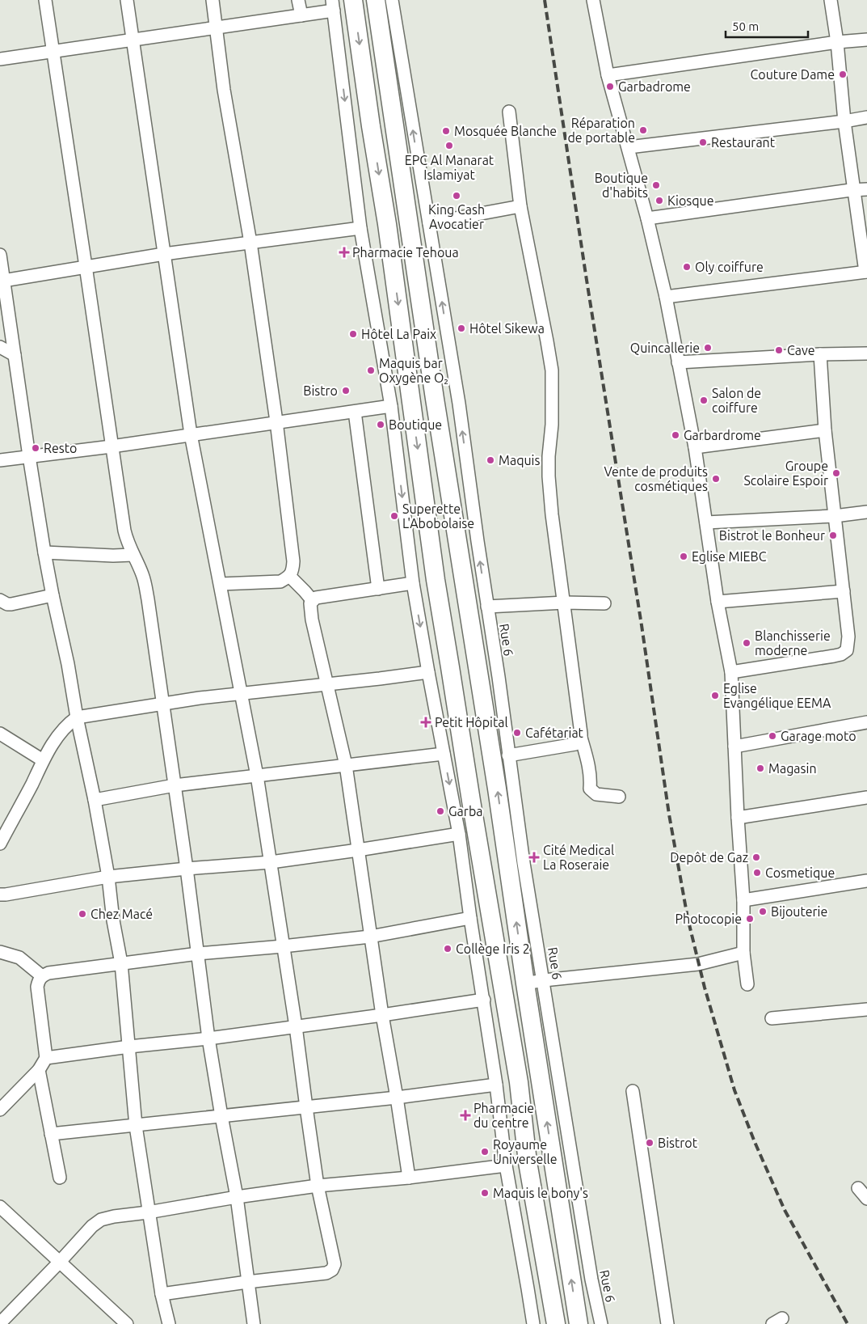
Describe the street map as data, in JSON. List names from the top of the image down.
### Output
{
  "streets": {
    "street": ["Rue 6"]
  },
  "places": {
    "other": [
      "Couture Dame",
      "Garbadrome",
      "Réparation de portable",
      "Mosquée Blanche",
      "Restaurant",
      "EPC Al Manarat Islamiyat",
      "Boutique d'habits",
      "King Cash Avocatier",
      "Kiosque",
      "Oly coiffure",
      "Hôtel Sikewa",
      "Hôtel La Paix",
      "Quincallerie",
      "Cave",
      "Maquis bar Oxygène O₂",
      "Bistro",
      "Salon de coiffure",
      "Boutique",
      "Garbardrome",
      "Resto",
      "Maquis",
      "Groupe Scolaire Espoir",
      "Vente de produits cosmétiques",
      "Superette L'Abobolaise",
      "Bistrot le Bonheur",
      "Eglise MIEBC",
      "Blanchisserie moderne",
      "Eglise Evangélique EEMA",
      "Cafétariat",
      "Garage moto",
      "Magasin",
      "Garba",
      "Depôt de Gaz",
      "Cosmetique",
      "Bijouterie",
      "Chez Macé",
      "Photocopie",
      "Collège Iris 2",
      "Bistrot",
      "Royaume Universelle",
      "Maquis le bony's"
    ],
    "health": [
      "Pharmacie Tehoua",
      "Petit Hôpital",
      "Cité Medical La Roseraie",
      "Pharmacie du centre"
    ]
  },
  "scale_bar": "50 m"
}
